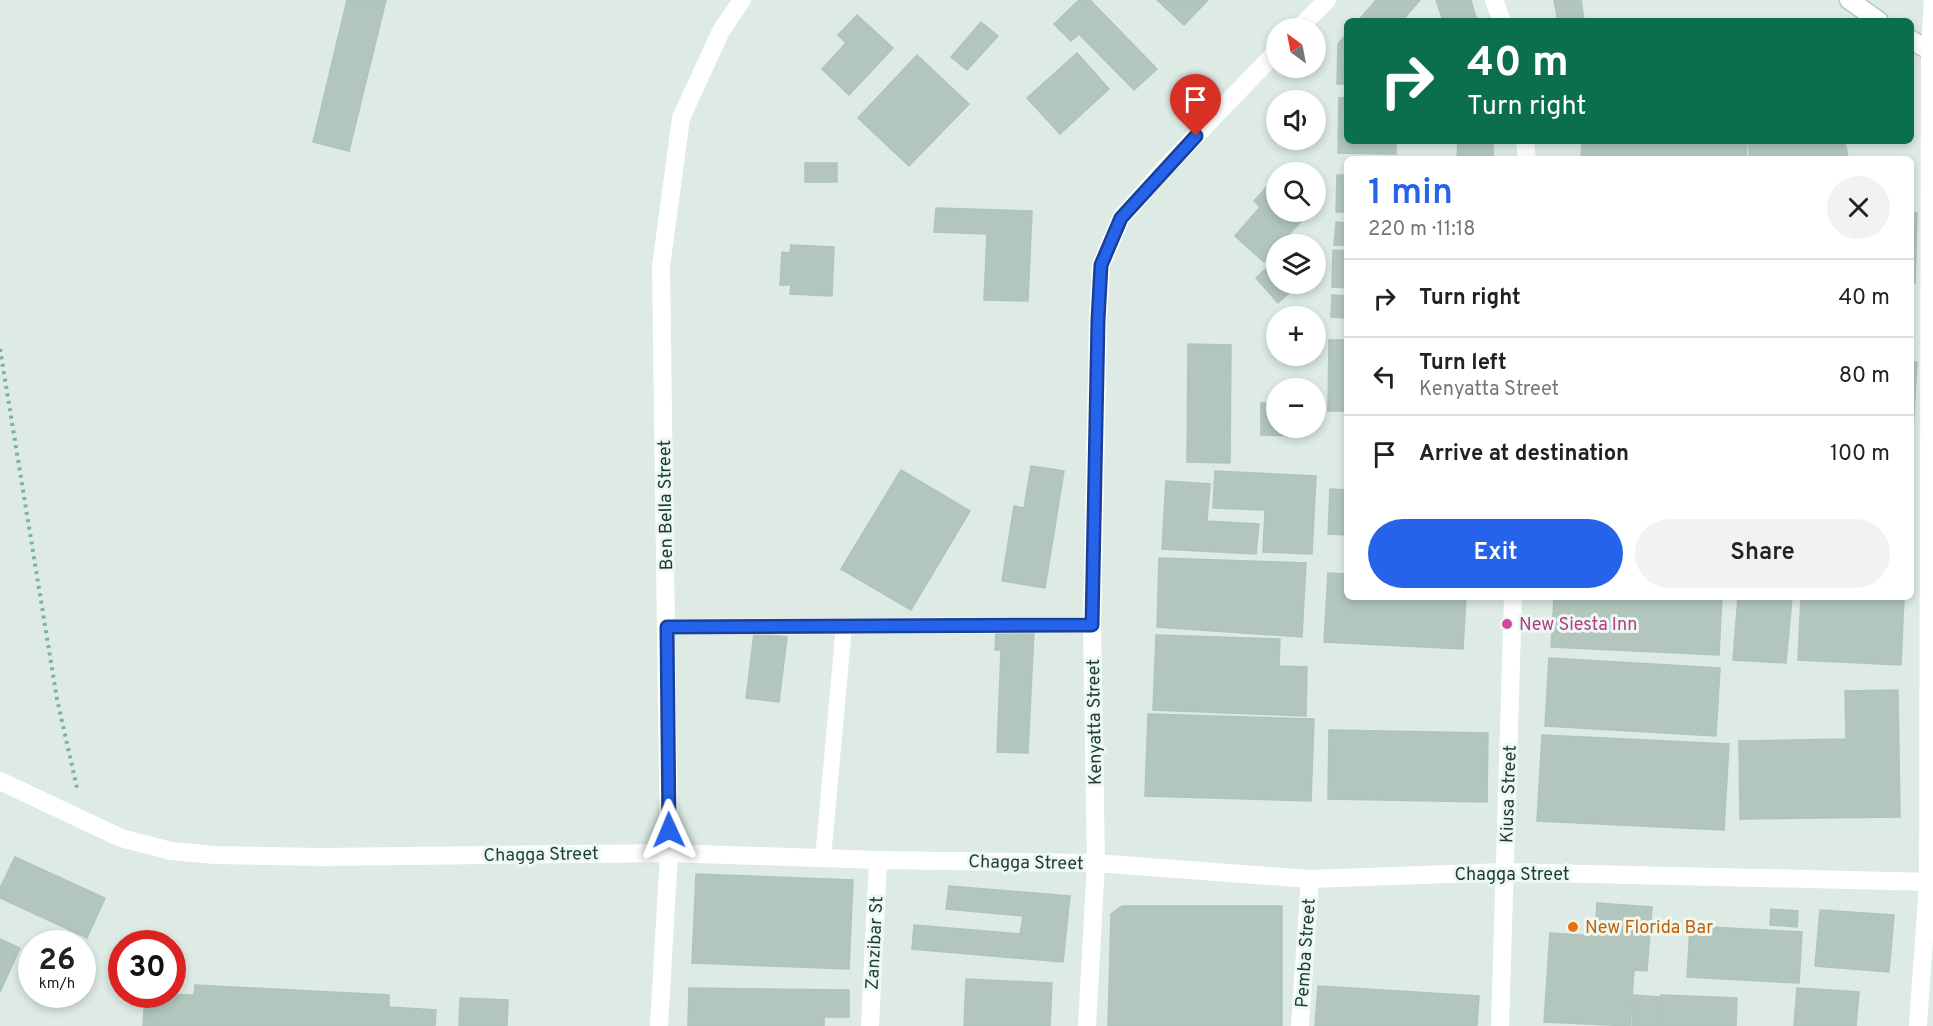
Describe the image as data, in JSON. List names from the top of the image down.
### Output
{
  "streets": {
    "street": [
      "Ben Bella Street",
      "Kenyatta Street",
      "Kiusa Street",
      "Chagga Street",
      "Zanzibar St",
      "Pemba Street"
    ]
  },
  "crossings": [
    ["Ben Bella Street", "Chagga Street"],
    ["Kenyatta Street", "Chagga Street"],
    ["Kiusa Street", "Chagga Street"],
    ["Chagga Street", "Zanzibar St"],
    ["Chagga Street", "Pemba Street"]
  ],
  "places": ["New Siesta Inn", "New Florida Bar"],
  "north": "top left",
  "page": {
    "map_buttons": ["+", "−"],
    "turn": ["40 m", "Turn right"],
    "heading": ["1 min", "220 m · 11:18"],
    "list": [
      {
        "name": "Turn right",
        "value": "40 m"
      },
      {
        "name": "Turn left",
        "note": "Kenyatta Street",
        "value": "80 m"
      },
      {
        "name": "Arrive at destination",
        "value": "100 m"
      }
    ],
    "buttons": ["Exit", "Share"],
    "speed": "26 km/h",
    "limit": "30"
  }
}
